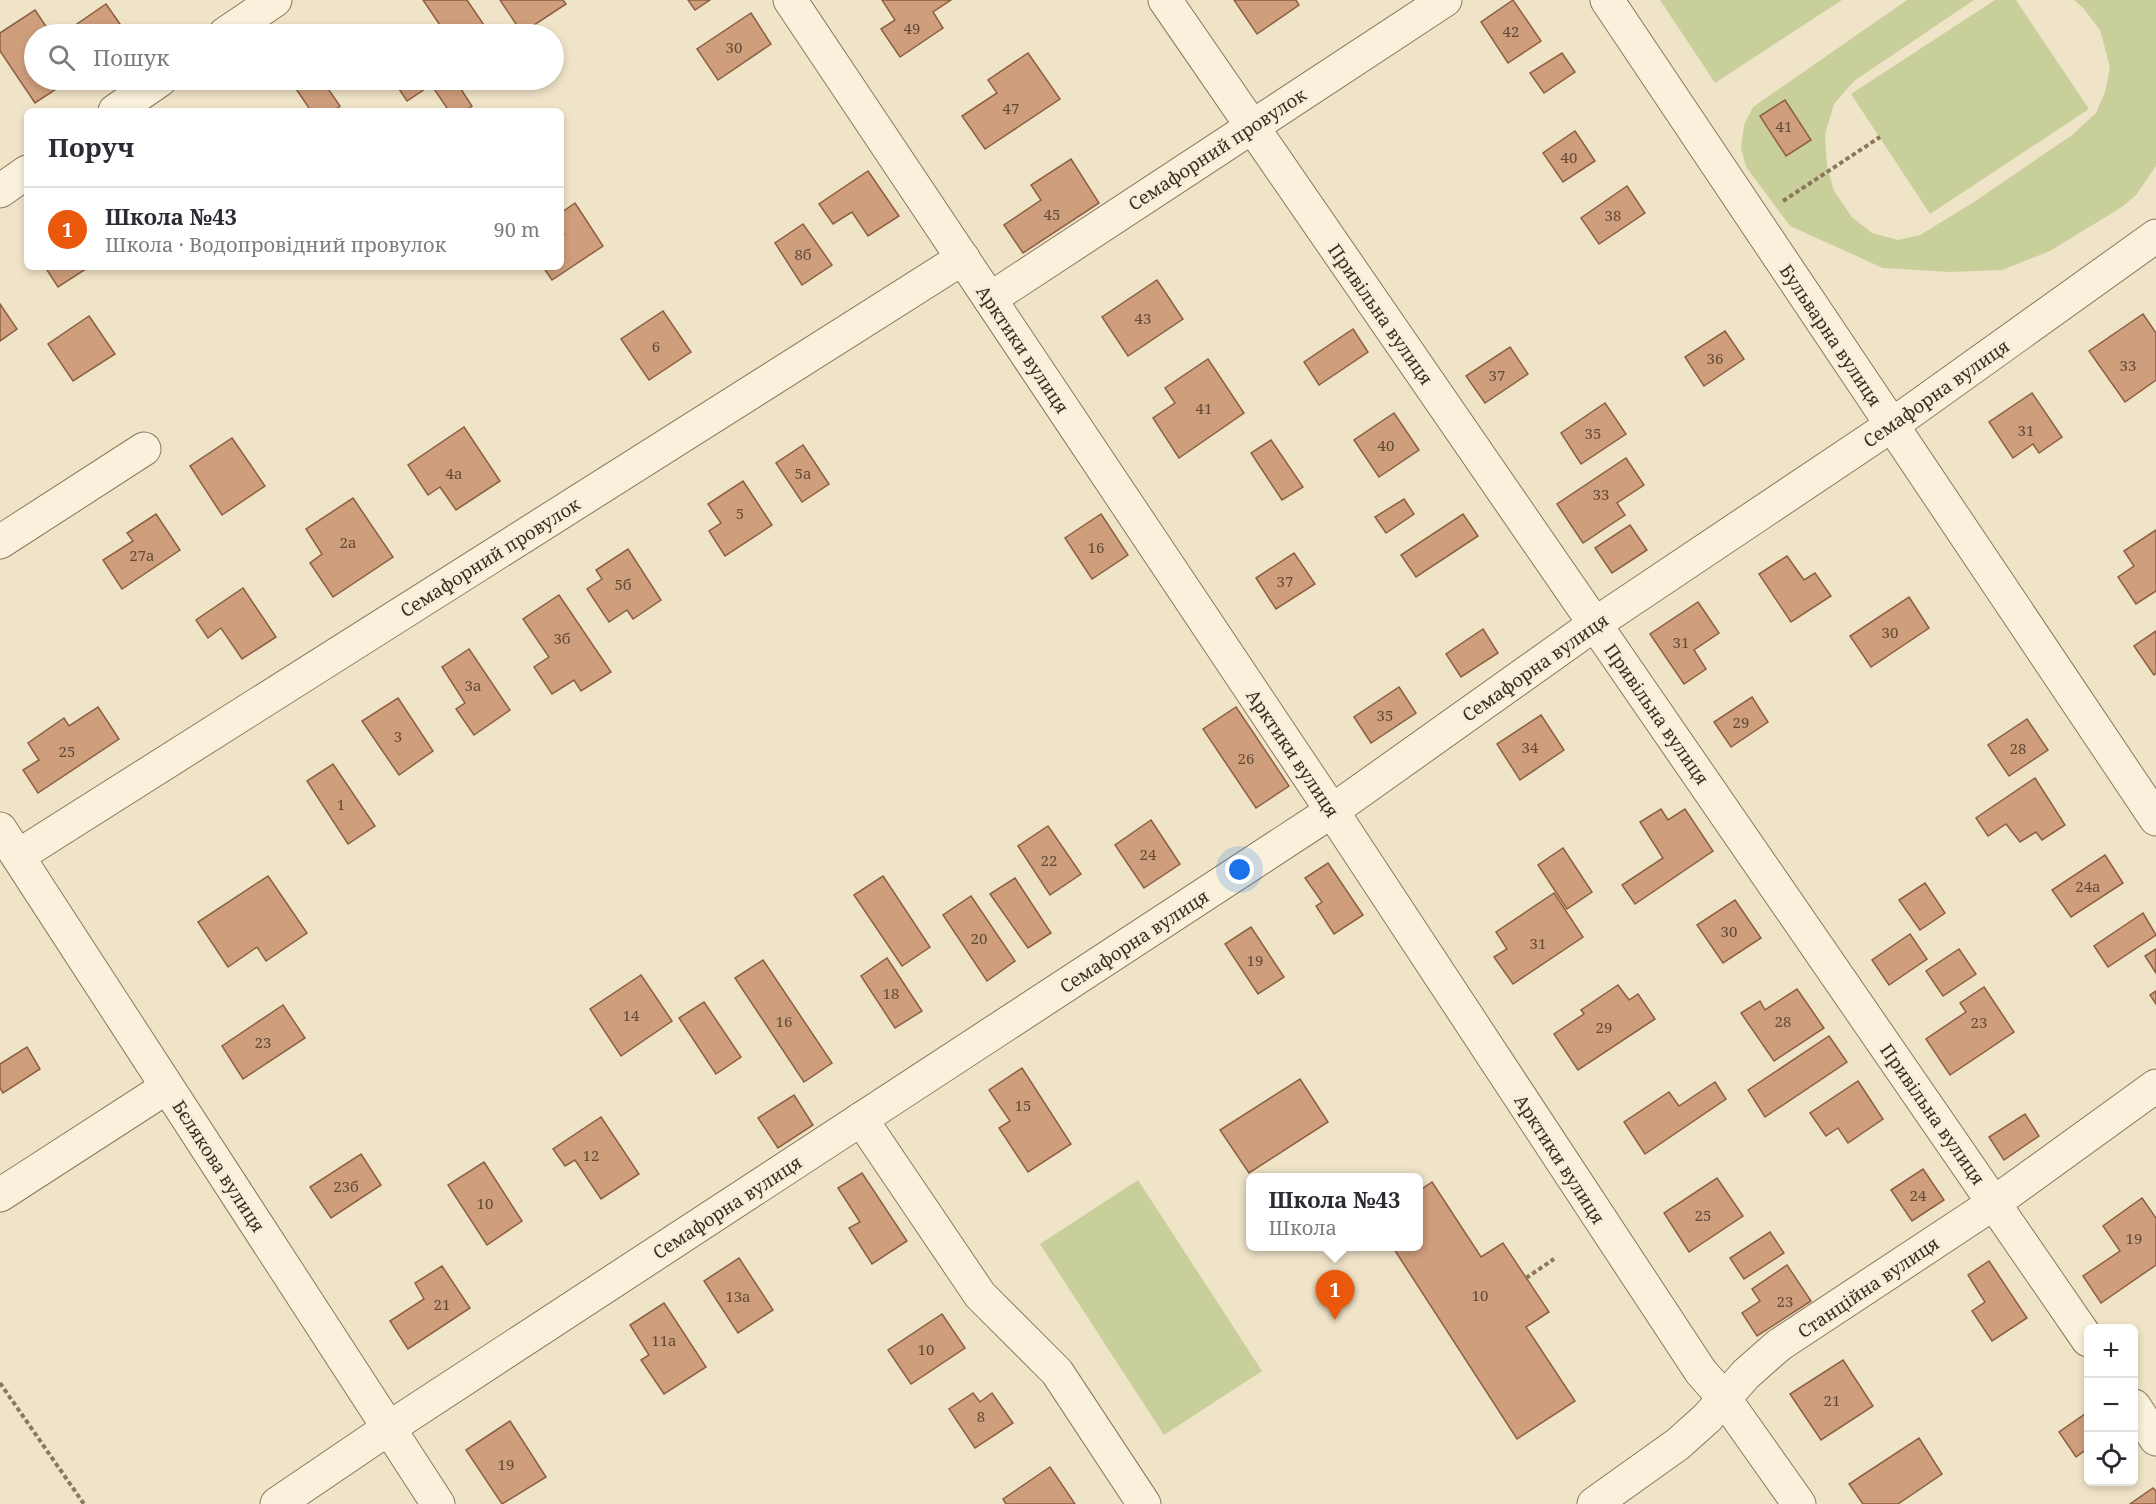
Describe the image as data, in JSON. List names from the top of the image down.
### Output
{
  "streets": {
    "street": [
      "Семафорний провулок",
      "Привільна вулиця",
      "Бульварна вулиця",
      "Арктики вулиця",
      "Семафорна вулиця",
      "Бєлякова вулиця",
      "Станційна вулиця"
    ]
  },
  "crossings": [
    ["Семафорний провулок", "Привільна вулиця"],
    ["Семафорний провулок", "Арктики вулиця"],
    ["Семафорний провулок", "Бєлякова вулиця"],
    ["Привільна вулиця", "Семафорна вулиця"],
    ["Привільна вулиця", "Станційна вулиця"],
    ["Бульварна вулиця", "Семафорна вулиця"],
    ["Арктики вулиця", "Семафорна вулиця"],
    ["Арктики вулиця", "Станційна вулиця"],
    ["Семафорна вулиця", "Бєлякова вулиця"]
  ],
  "house_numbers": [
    "49",
    "42",
    "30",
    "47",
    "41",
    "40",
    "45",
    "38",
    "8б",
    "43",
    "6",
    "36",
    "33",
    "37",
    "41",
    "31",
    "35",
    "40",
    "4а",
    "5а",
    "33",
    "5",
    "2а",
    "16",
    "27а",
    "37",
    "5б",
    "30",
    "3б",
    "31",
    "3а",
    "35",
    "29",
    "3",
    "34",
    "28",
    "25",
    "26",
    "1",
    "24",
    "22",
    "24а",
    "30",
    "20",
    "31",
    "19",
    "18",
    "14",
    "16",
    "28",
    "23",
    "29",
    "23",
    "15",
    "12",
    "23б",
    "24",
    "10",
    "25",
    "19",
    "10",
    "13а",
    "23",
    "21",
    "11а",
    "10",
    "21",
    "8",
    "19"
  ],
  "page": {
    "search": "Пошук",
    "heading": "Поруч",
    "list": [
      {
        "mark": "1",
        "name": "Школа №43",
        "note": "Школа · Водопровідний провулок",
        "value": "90 m"
      }
    ],
    "popup": ["Школа №43", "Школа"],
    "pins": "1",
    "map_buttons": ["+", "−"]
  }
}
